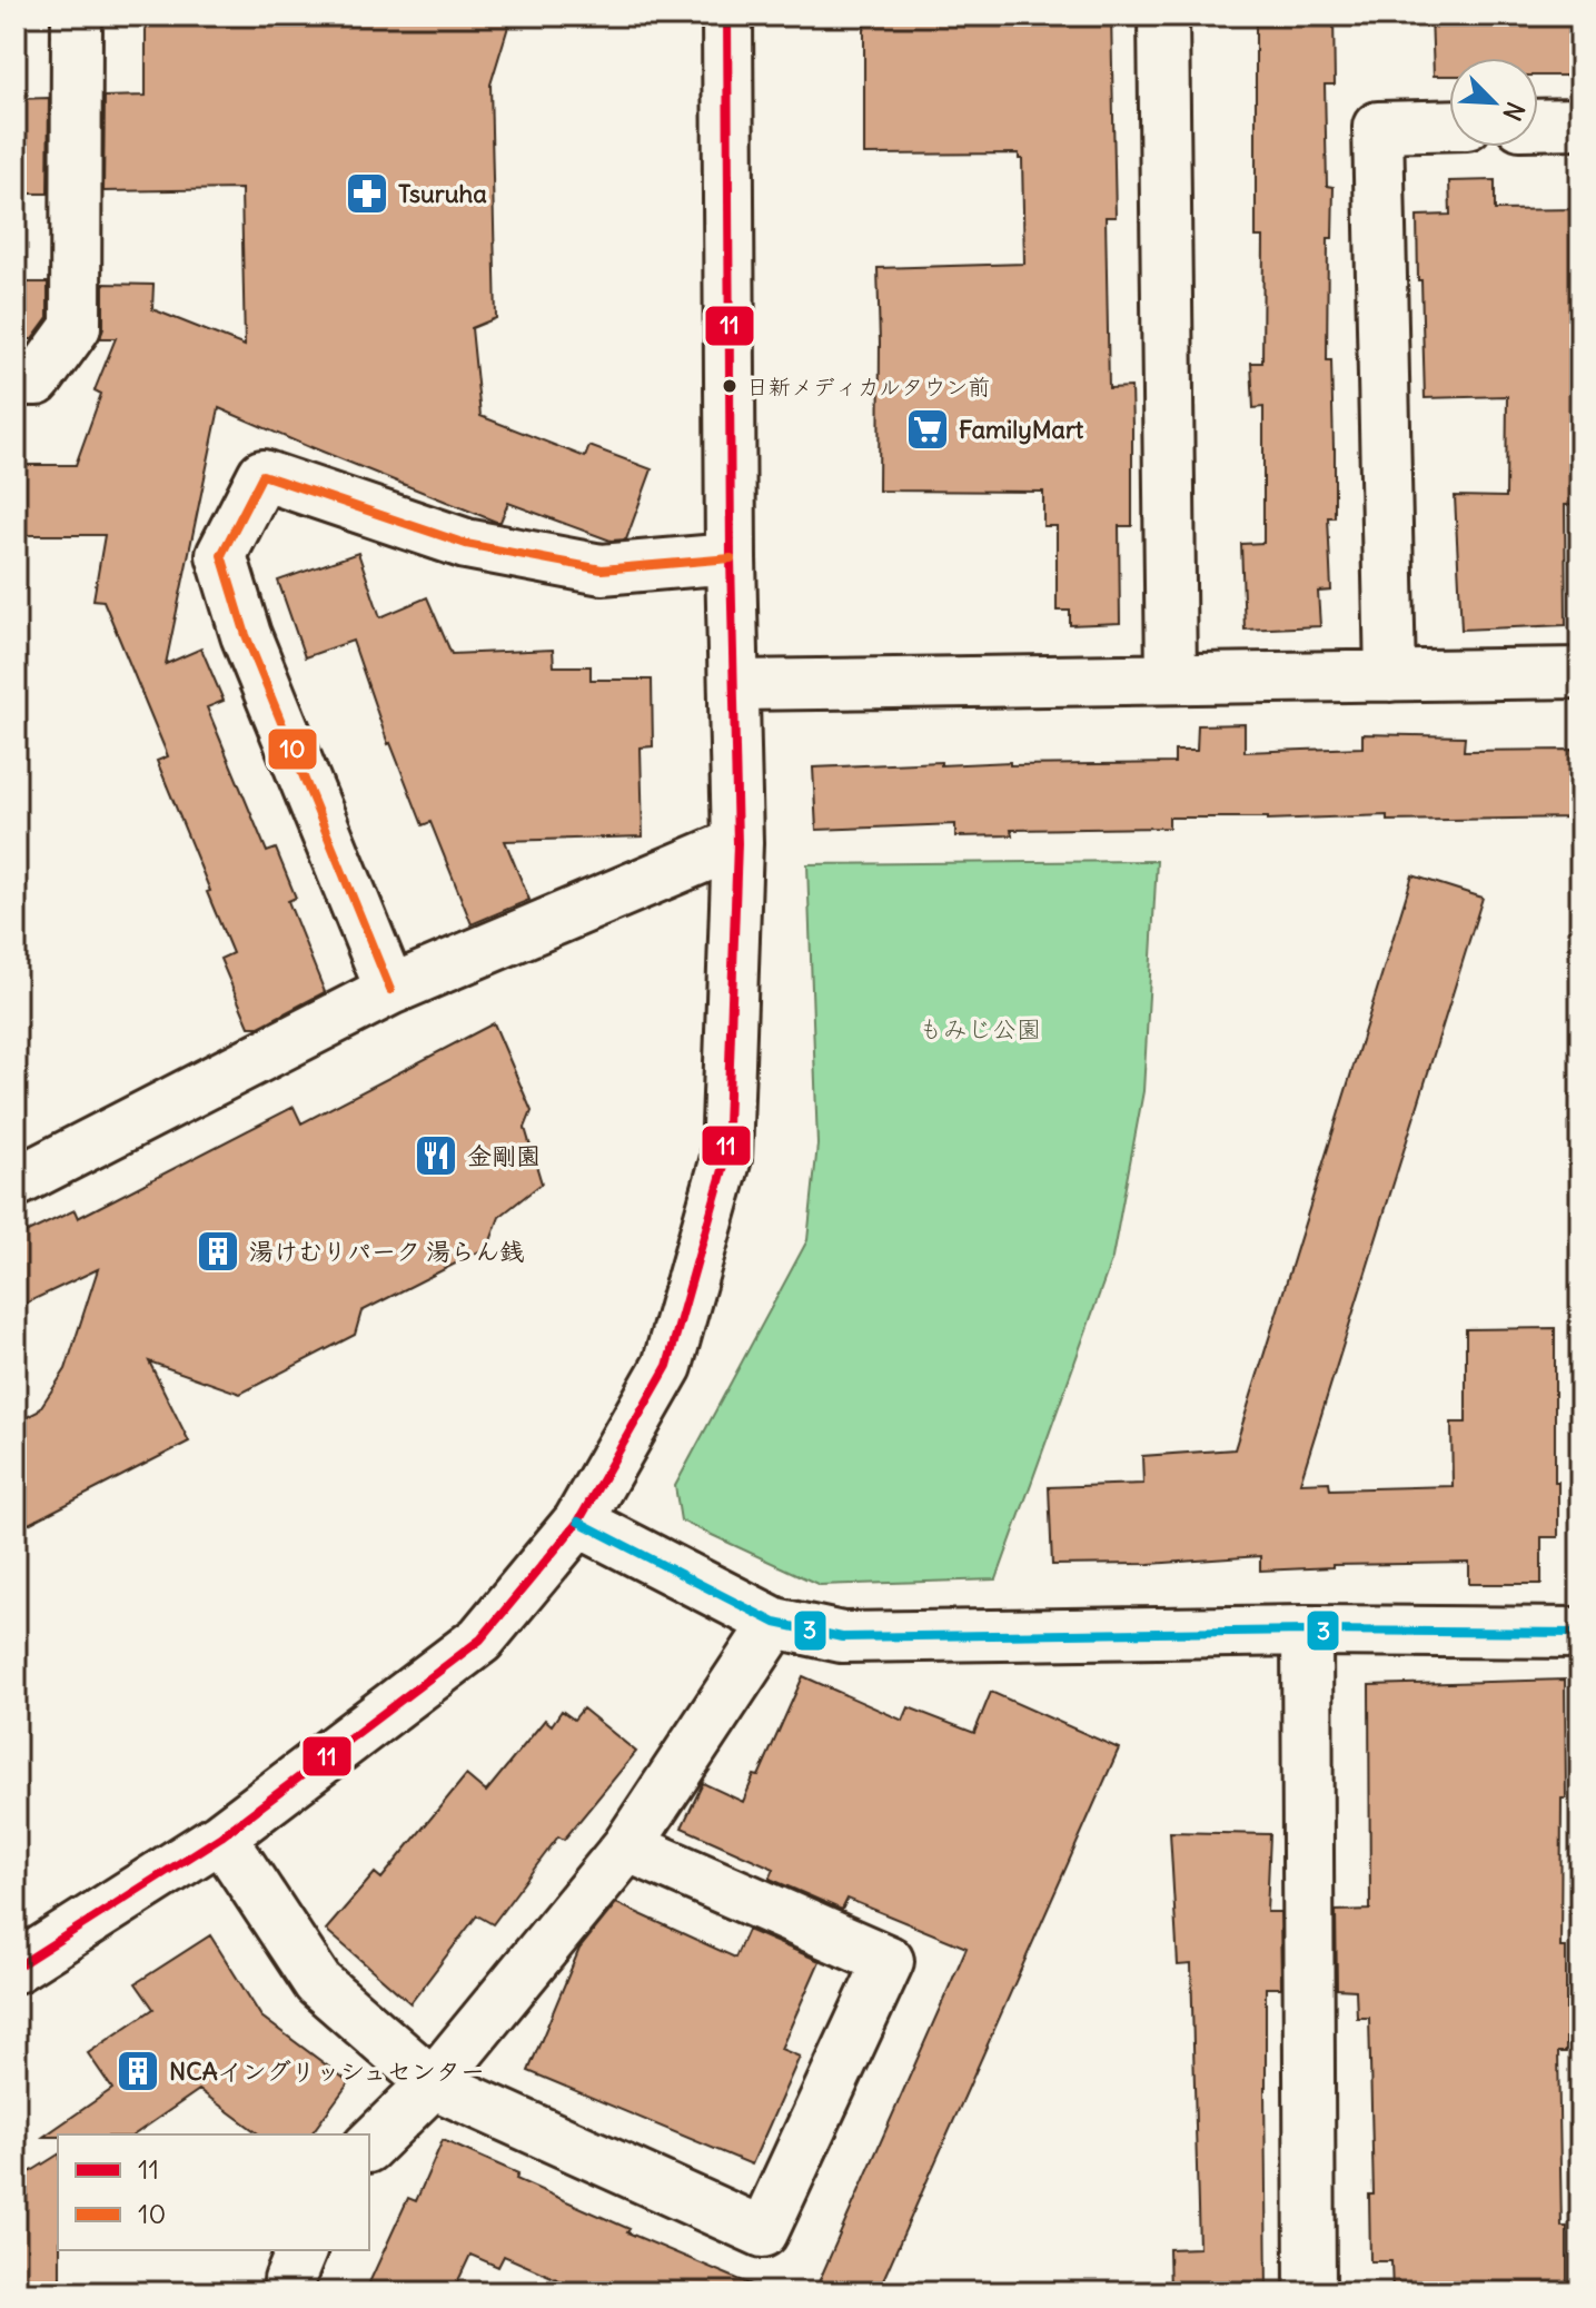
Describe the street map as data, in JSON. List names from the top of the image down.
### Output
{
  "parks": ["もみじ公園"],
  "places": {
    "pharmacy": ["Tsuruha"],
    "other": ["日新メディカルタウン前"],
    "supermarket": ["FamilyMart"],
    "restaurant": ["金剛園"],
    "building": ["湯けむりパーク 湯らん銭", "NCAイングリッシュセンター"]
  },
  "lines": ["transit line 11", "transit line 10", "transit line 3"],
  "legend": ["11", "10"],
  "north": "bottom right"
}
